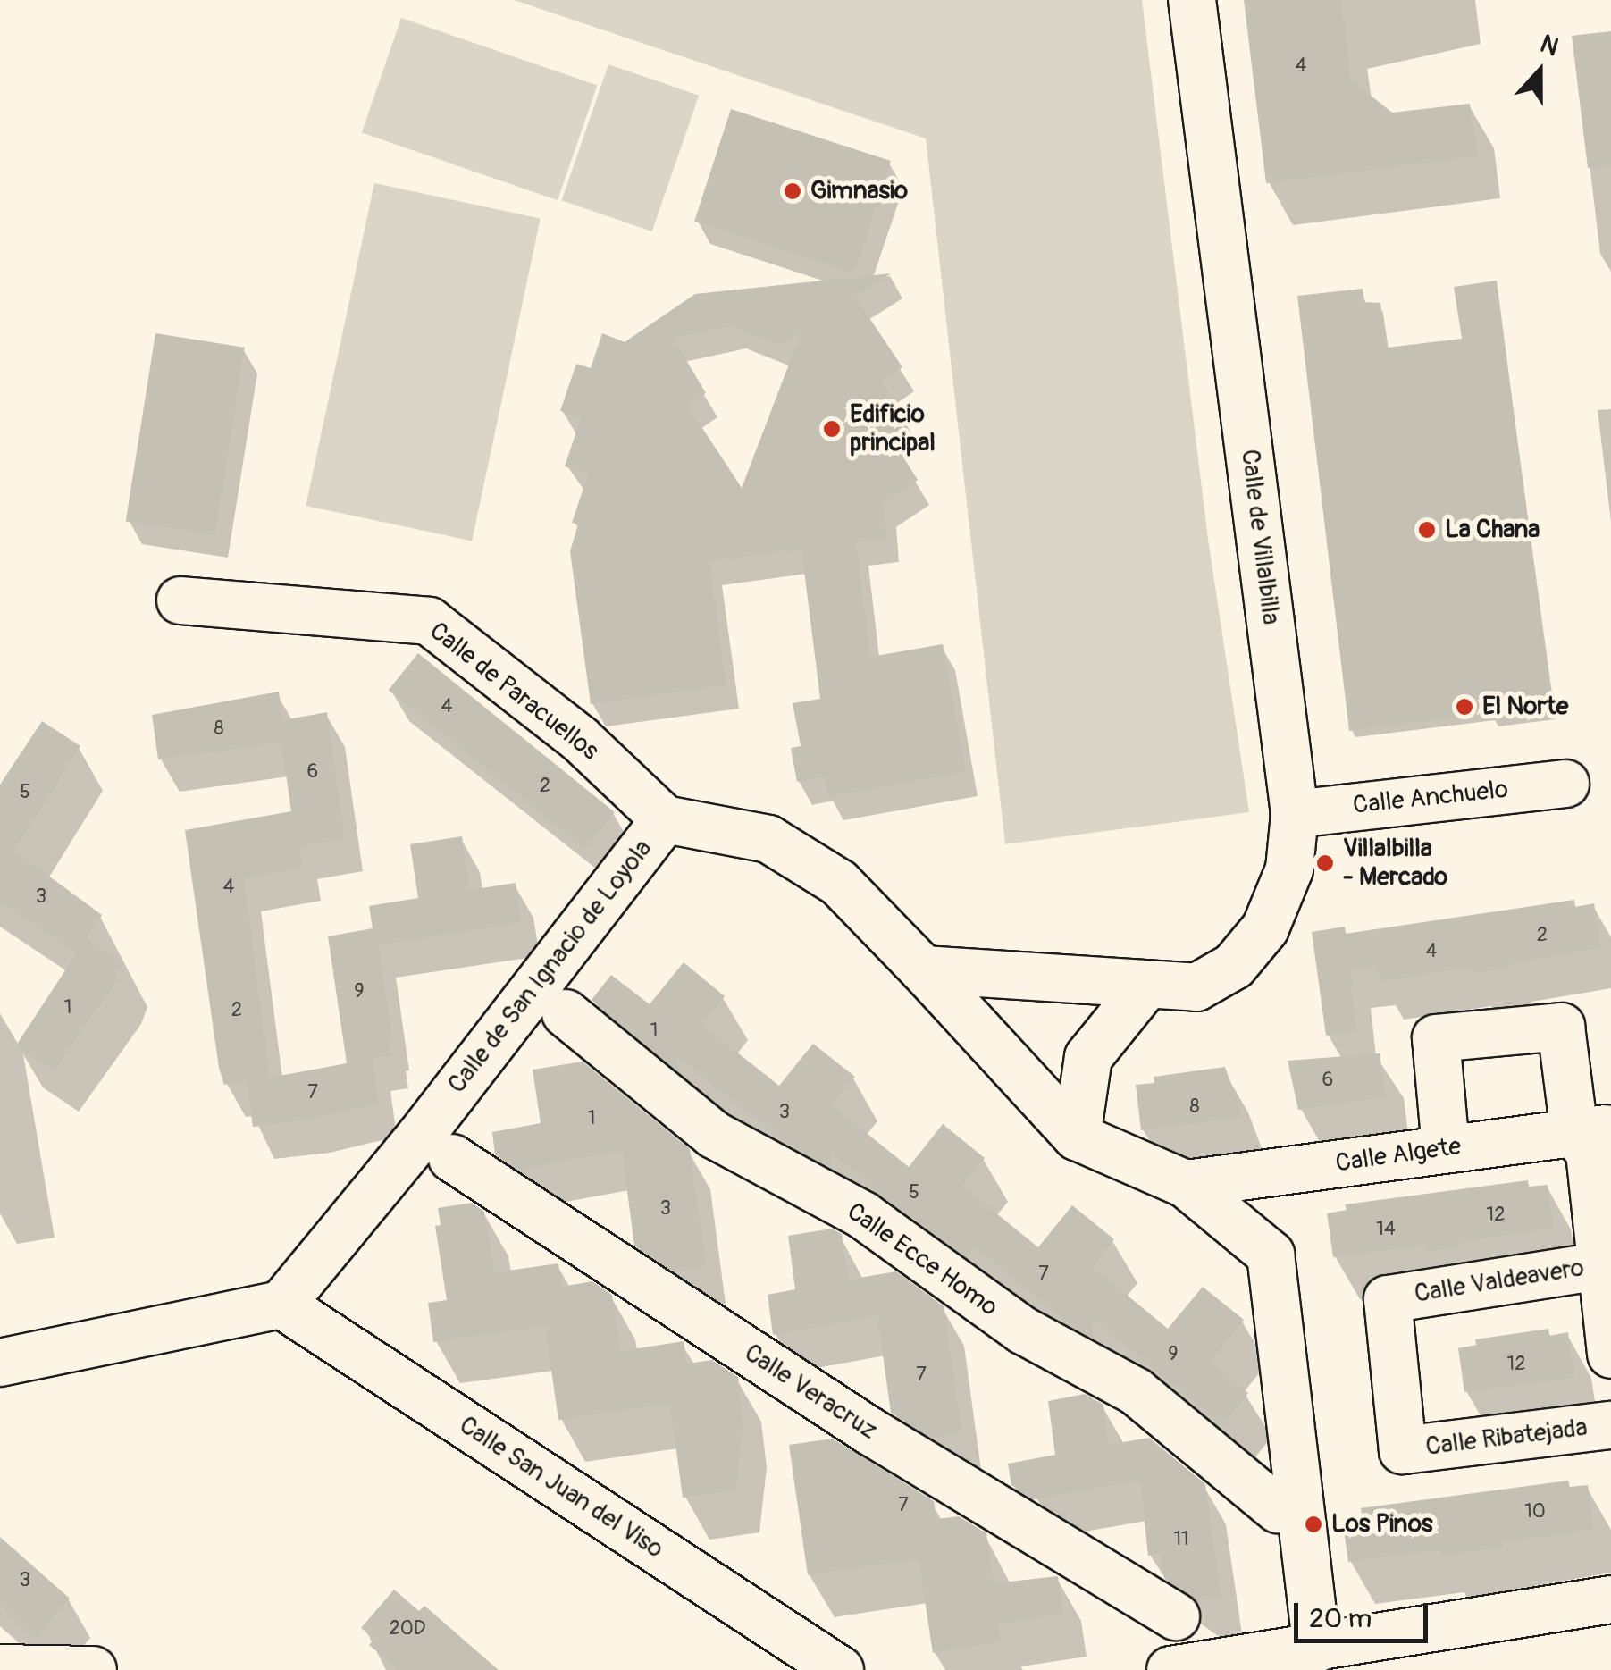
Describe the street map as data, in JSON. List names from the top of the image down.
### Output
{
  "streets": {
    "street": [
      "Calle de Villalbilla",
      "Calle de Paracuellos",
      "Calle Anchuelo",
      "Calle de San Ignacio de Loyola",
      "Calle Algete",
      "Calle Ecce Homo",
      "Calle Valdeavero",
      "Calle Veracruz",
      "Calle Ribatejada",
      "Calle San Juan del Viso"
    ]
  },
  "crossings": [
    ["Calle de Villalbilla", "Calle Anchuelo"],
    ["Calle de Paracuellos", "Calle de San Ignacio de Loyola"],
    ["Calle de San Ignacio de Loyola", "Calle San Juan del Viso"],
    ["Calle Valdeavero", "Calle Ribatejada"]
  ],
  "places": [
    "Gimnasio",
    "Edificio principal",
    "La Chana",
    "El Norte",
    "Villalbilla - Mercado",
    "Los Pinos"
  ],
  "house_numbers": [
    "4",
    "4",
    "8",
    "6",
    "2",
    "5",
    "4",
    "3",
    "2",
    "4",
    "9",
    "1",
    "2",
    "1",
    "6",
    "7",
    "8",
    "3",
    "1",
    "5",
    "3",
    "12",
    "14",
    "7",
    "9",
    "12",
    "7",
    "7",
    "10",
    "11",
    "3",
    "20D"
  ],
  "scale_bar": "20 m",
  "north": "top"
}
